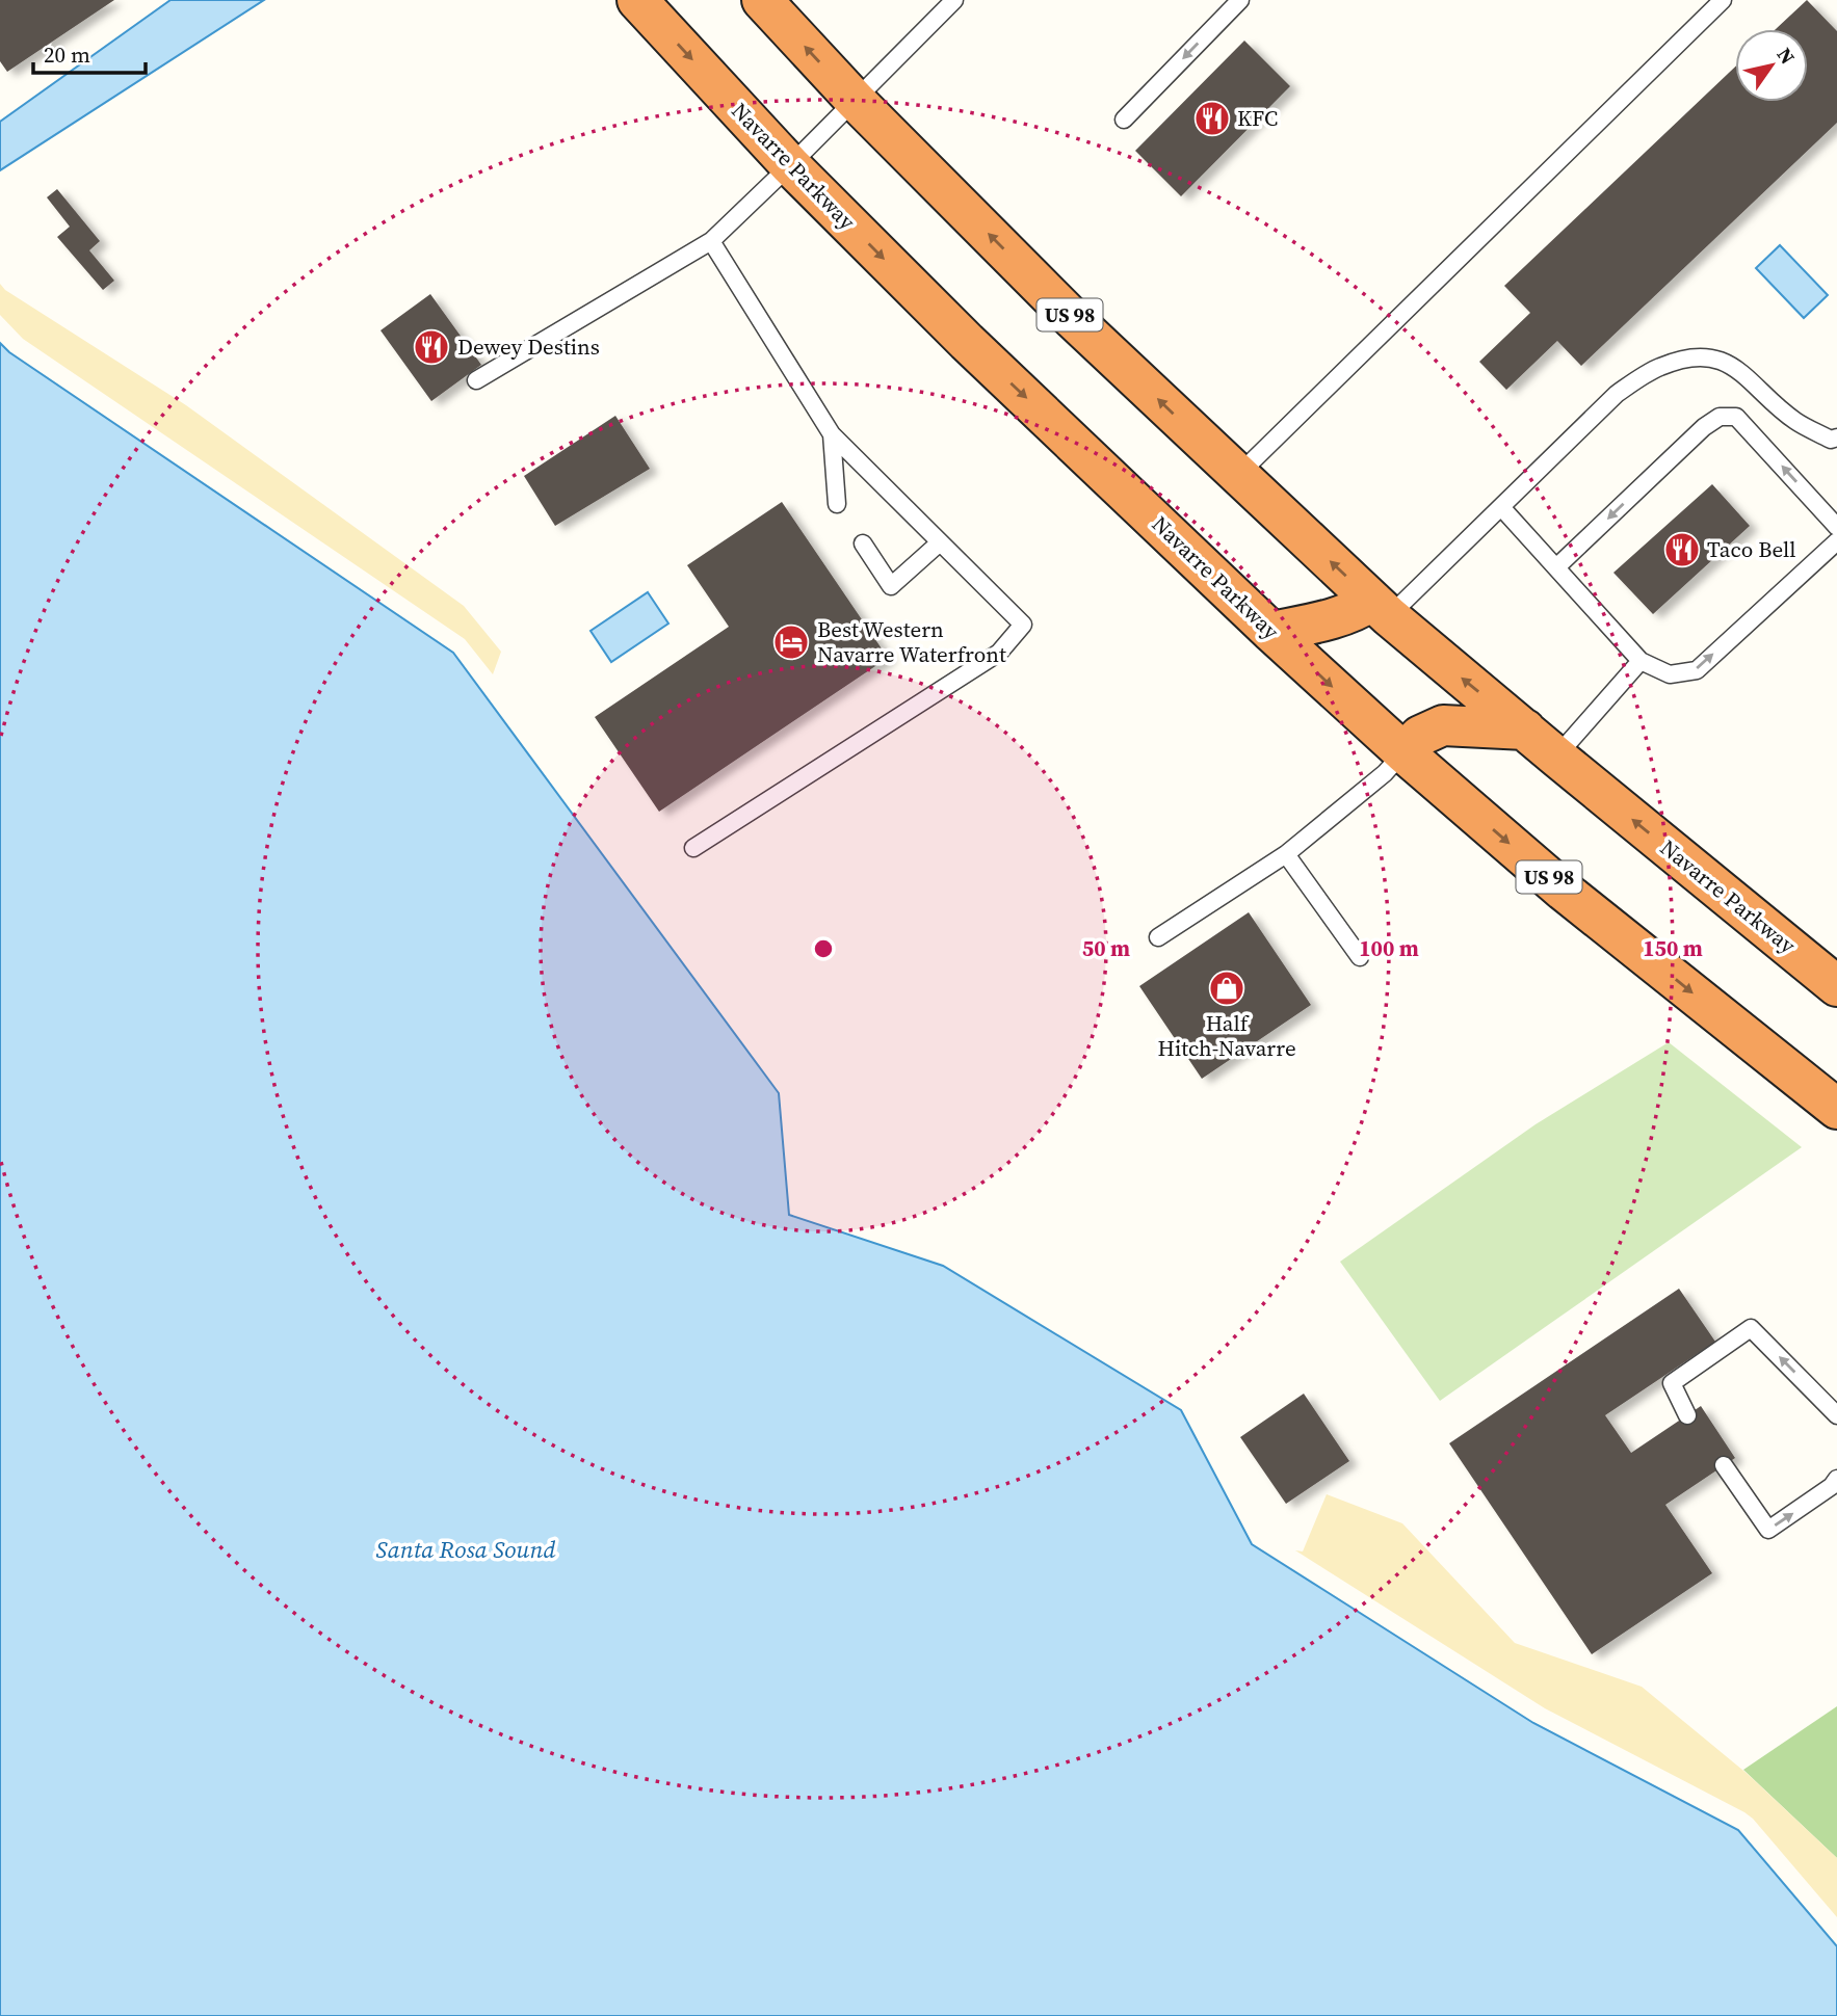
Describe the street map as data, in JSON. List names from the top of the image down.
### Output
{
  "streets": {
    "highway": ["Navarre Parkway", "US 98"]
  },
  "water": ["Santa Rosa Sound"],
  "places": {
    "restaurant": ["KFC", "Dewey Destins", "Taco Bell"],
    "hotel": ["Best Western Navarre Waterfront"],
    "shop": ["Half Hitch-Navarre"]
  },
  "scale_bar": "20 m",
  "north": "top right",
  "rings": ["50 m", "100 m", "150 m"]
}
